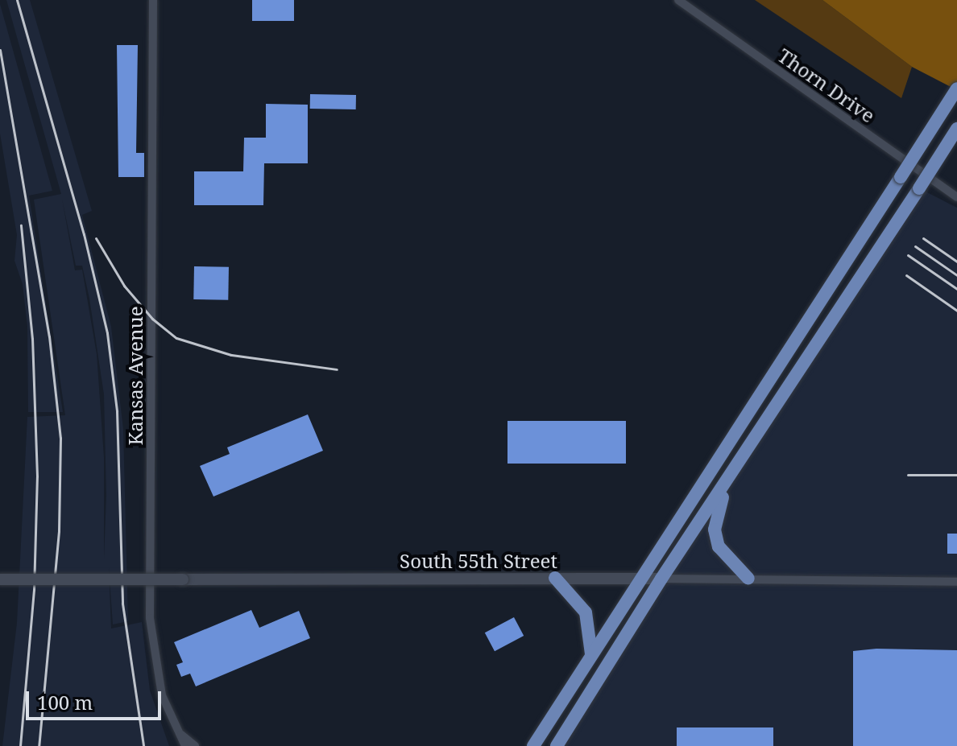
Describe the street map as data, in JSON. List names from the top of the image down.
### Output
{
  "streets": {
    "main road": ["South 55th Street"],
    "street": ["Thorn Drive", "Kansas Avenue"]
  },
  "scale_bar": "100 m"
}
